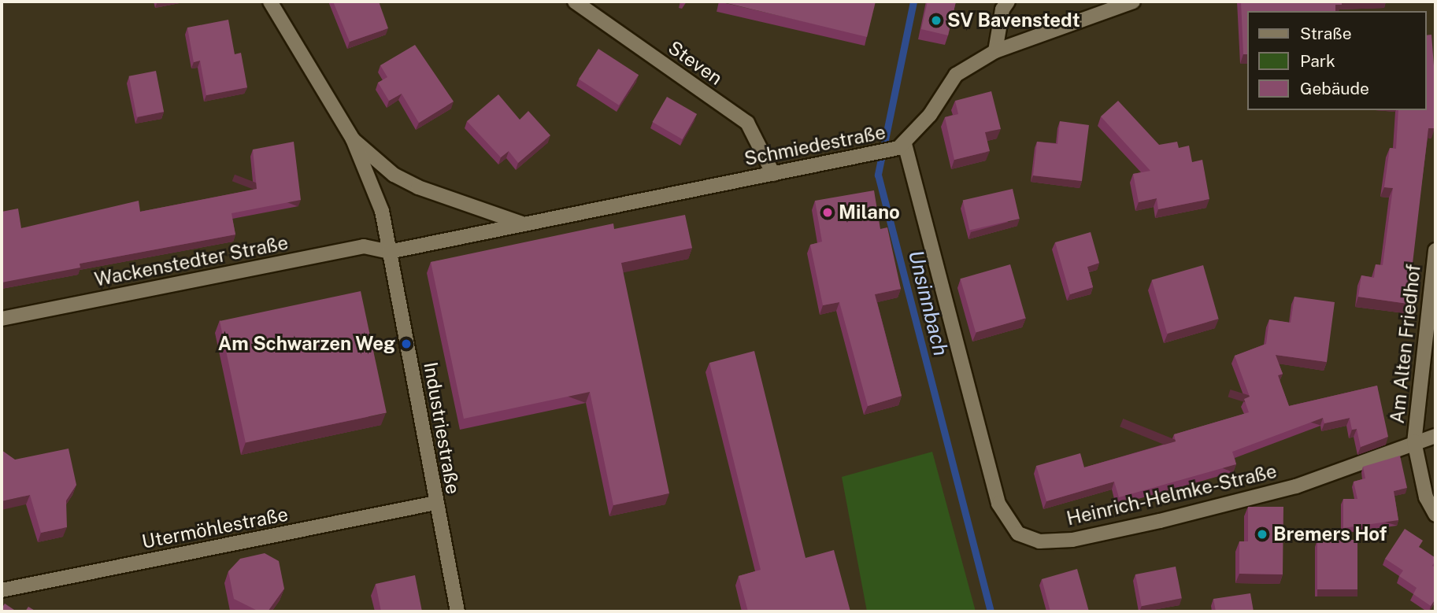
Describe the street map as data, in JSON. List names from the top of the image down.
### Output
{
  "streets": {
    "street": [
      "Steven",
      "Schmiedestraße",
      "Wackenstedter Straße",
      "Am Alten Friedhof",
      "Industriestraße",
      "Heinrich-Helmke-Straße",
      "Utermöhlestraße"
    ]
  },
  "crossings": [
    ["Steven", "Schmiedestraße"],
    ["Schmiedestraße", "Wackenstedter Straße"],
    ["Schmiedestraße", "Industriestraße"],
    ["Schmiedestraße", "Heinrich-Helmke-Straße"],
    ["Wackenstedter Straße", "Industriestraße"],
    ["Am Alten Friedhof", "Heinrich-Helmke-Straße"],
    ["Industriestraße", "Utermöhlestraße"]
  ],
  "water": ["Unsinnbach"],
  "places": [
    "SV Bavenstedt",
    "Milano",
    "Am Schwarzen Weg",
    "Bremers Hof"
  ],
  "legend": ["Straße", "Park", "Gebäude"]
}
